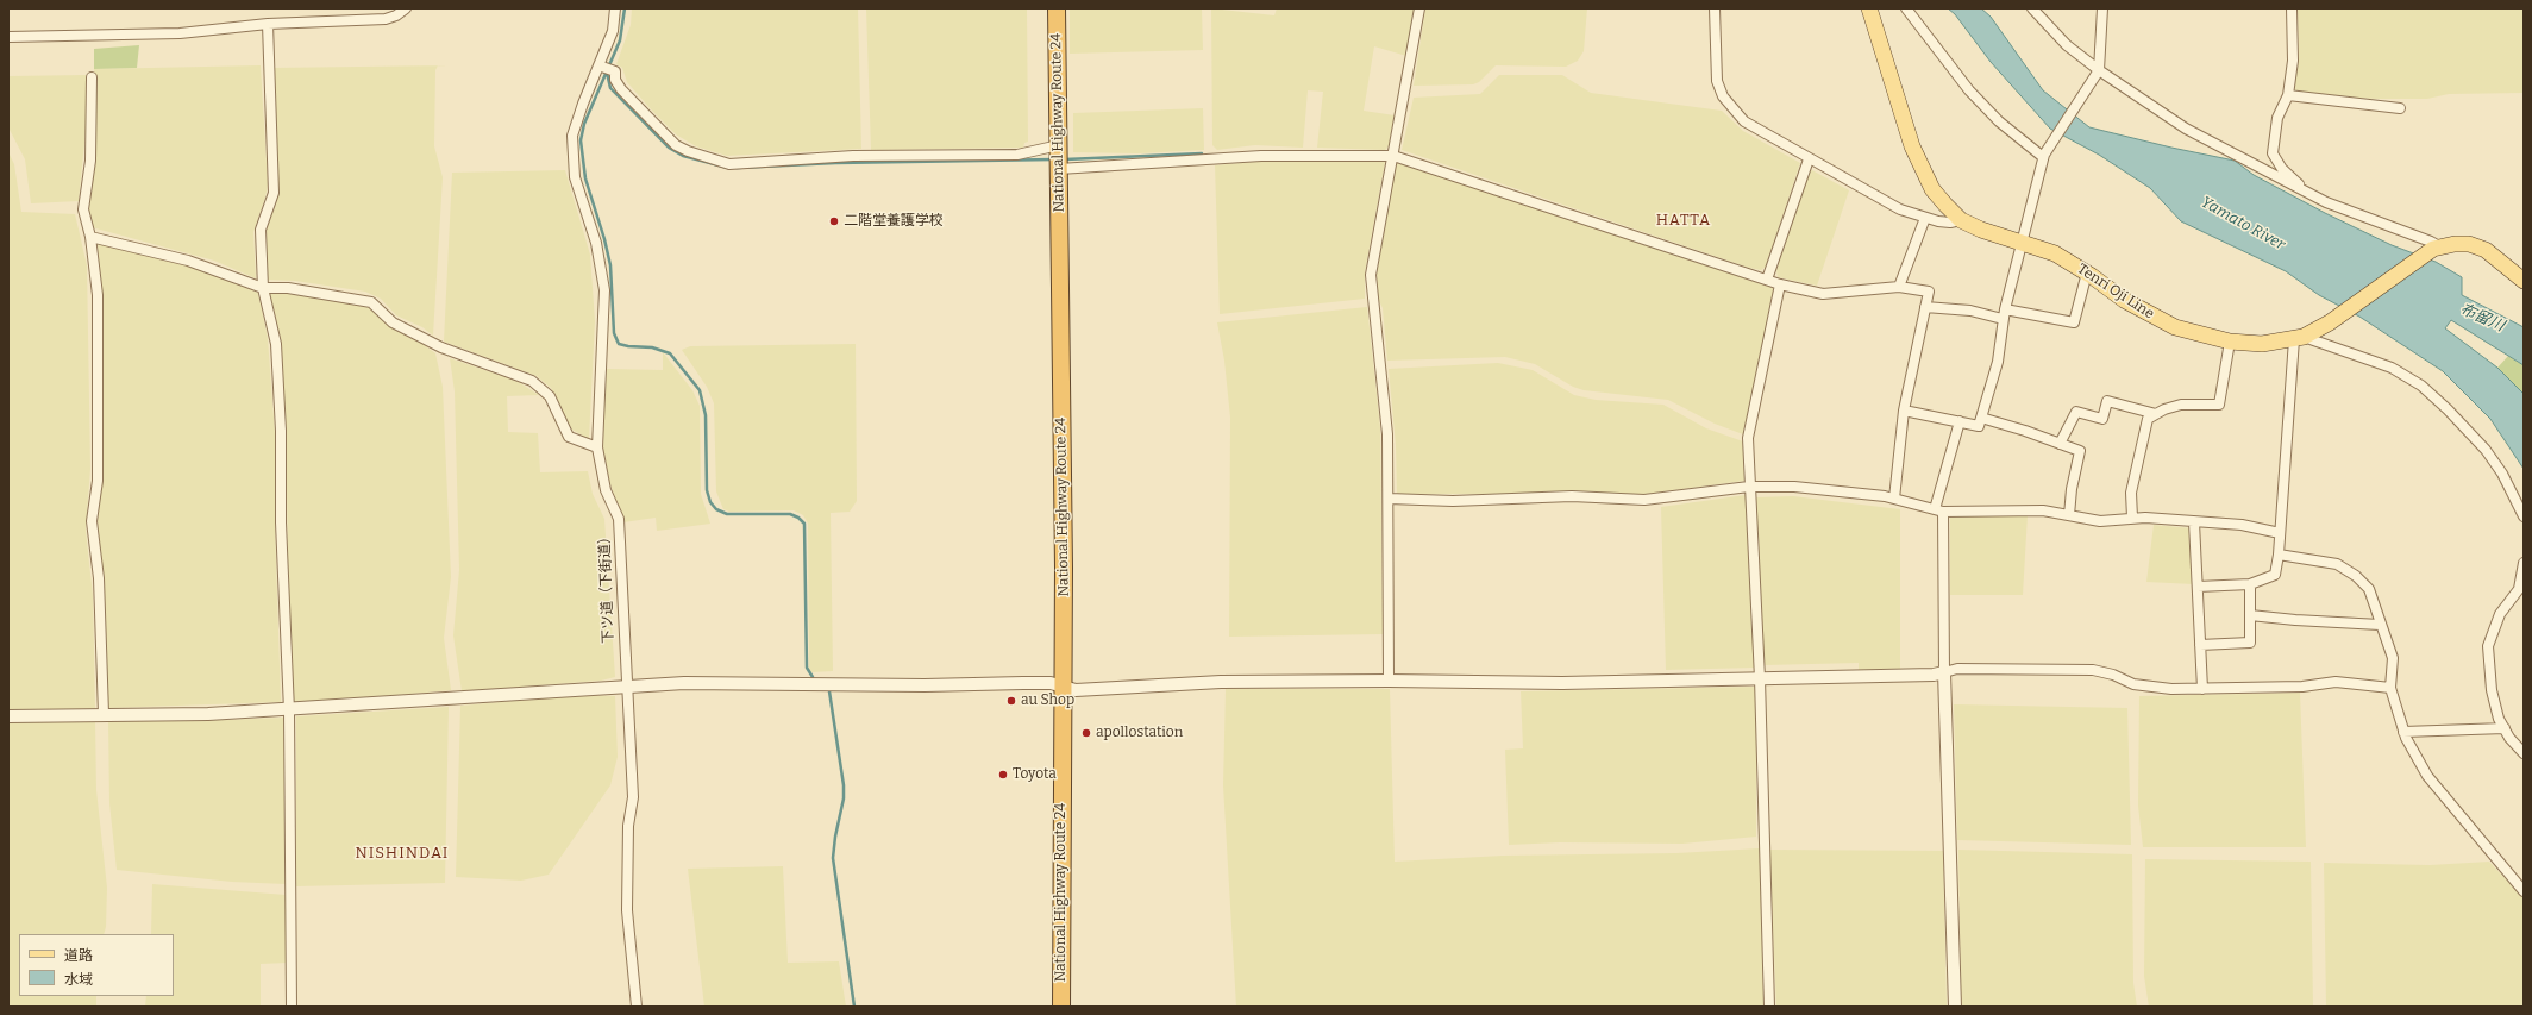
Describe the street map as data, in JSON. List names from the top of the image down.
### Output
{
  "streets": {
    "highway": ["National Highway Route 24"],
    "main road": ["Tenri Oji Line"],
    "street": ["下ツ道（下街道）"]
  },
  "districts": ["HATTA", "NISHINDAI"],
  "water": ["Yamato River", "布留川"],
  "places": [
    "二階堂養護学校",
    "au Shop",
    "apollostation",
    "Toyota"
  ],
  "legend": ["道路", "水域"]
}
